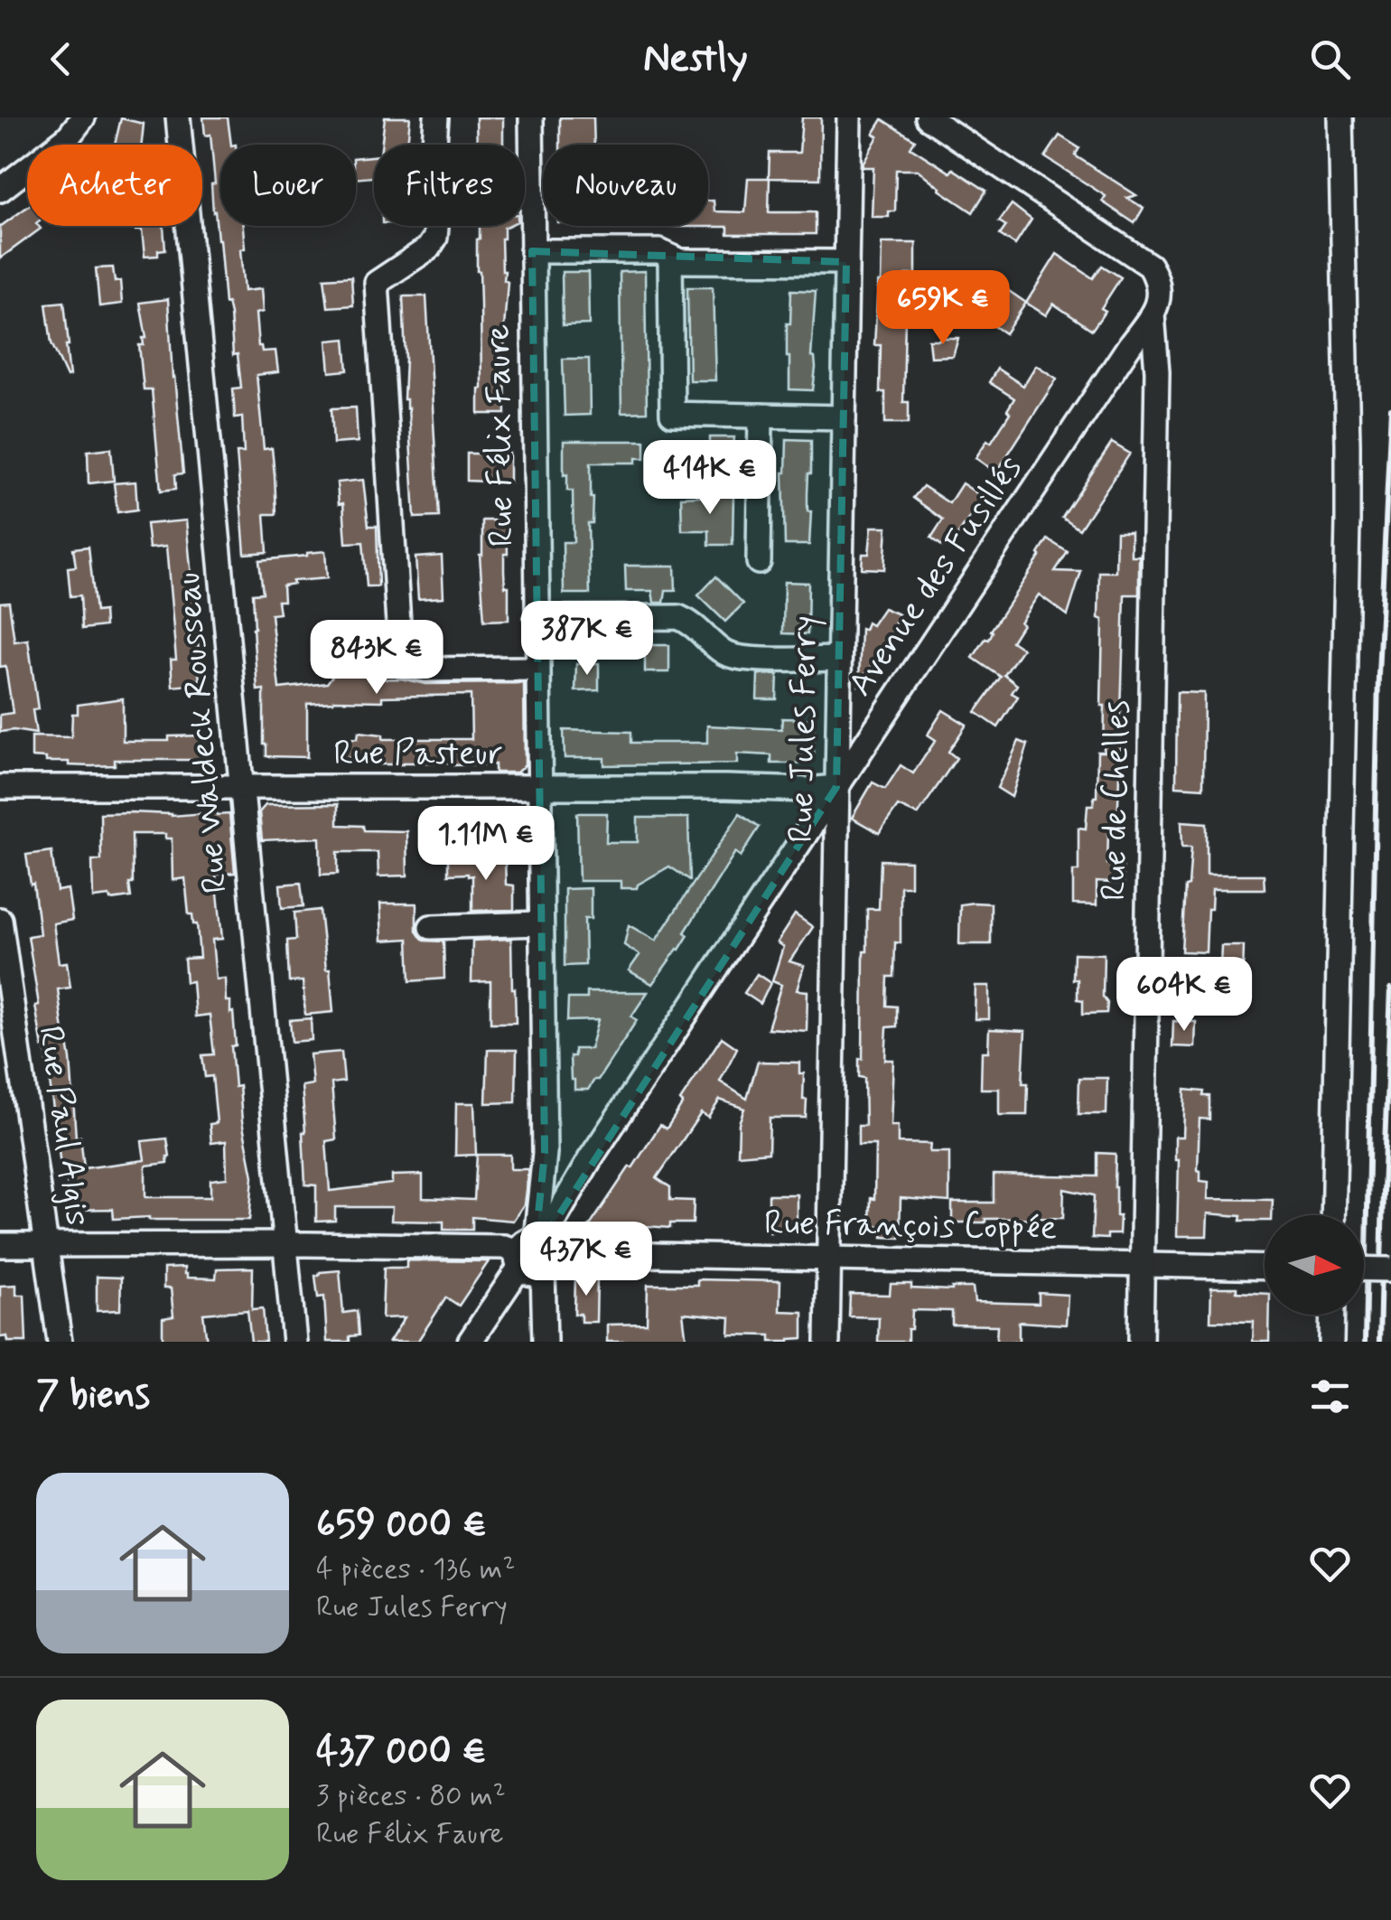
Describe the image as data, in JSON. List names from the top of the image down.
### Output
{
  "streets": {
    "street": [
      "Rue Félix Faure",
      "Avenue des Fusillés",
      "Rue Jules Ferry",
      "Rue Waldeck Rousseau",
      "Rue Pasteur",
      "Rue de Chelles",
      "Rue Paul Algis",
      "Rue François Coppée"
    ]
  },
  "crossings": [
    ["Rue Félix Faure", "Avenue des Fusillés"],
    ["Rue Félix Faure", "Rue Pasteur"],
    ["Rue Félix Faure", "Rue François Coppée"],
    ["Avenue des Fusillés", "Rue Jules Ferry"],
    ["Avenue des Fusillés", "Rue Pasteur"],
    ["Avenue des Fusillés", "Rue de Chelles"],
    ["Avenue des Fusillés", "Rue François Coppée"],
    ["Rue Jules Ferry", "Rue Pasteur"],
    ["Rue Jules Ferry", "Rue François Coppée"],
    ["Rue Waldeck Rousseau", "Rue Pasteur"],
    ["Rue Waldeck Rousseau", "Rue François Coppée"],
    ["Rue de Chelles", "Rue François Coppée"],
    ["Rue Paul Algis", "Rue François Coppée"]
  ],
  "north": "right",
  "page": {
    "header": "Nestly",
    "chip": [
      "Acheter",
      "Louer",
      "Filtres",
      "Nouveau"
    ],
    "price": [
      "659K €",
      "414K €",
      "387K €",
      "843K €",
      "1.11M €",
      "604K €",
      "437K €"
    ],
    "heading": "7 biens",
    "list": [
      {
        "name": "659 000 €",
        "note": "4 pièces · 136 m² · Rue Jules Ferry"
      },
      {
        "name": "437 000 €",
        "note": "3 pièces · 80 m² · Rue Félix Faure"
      }
    ]
  }
}
